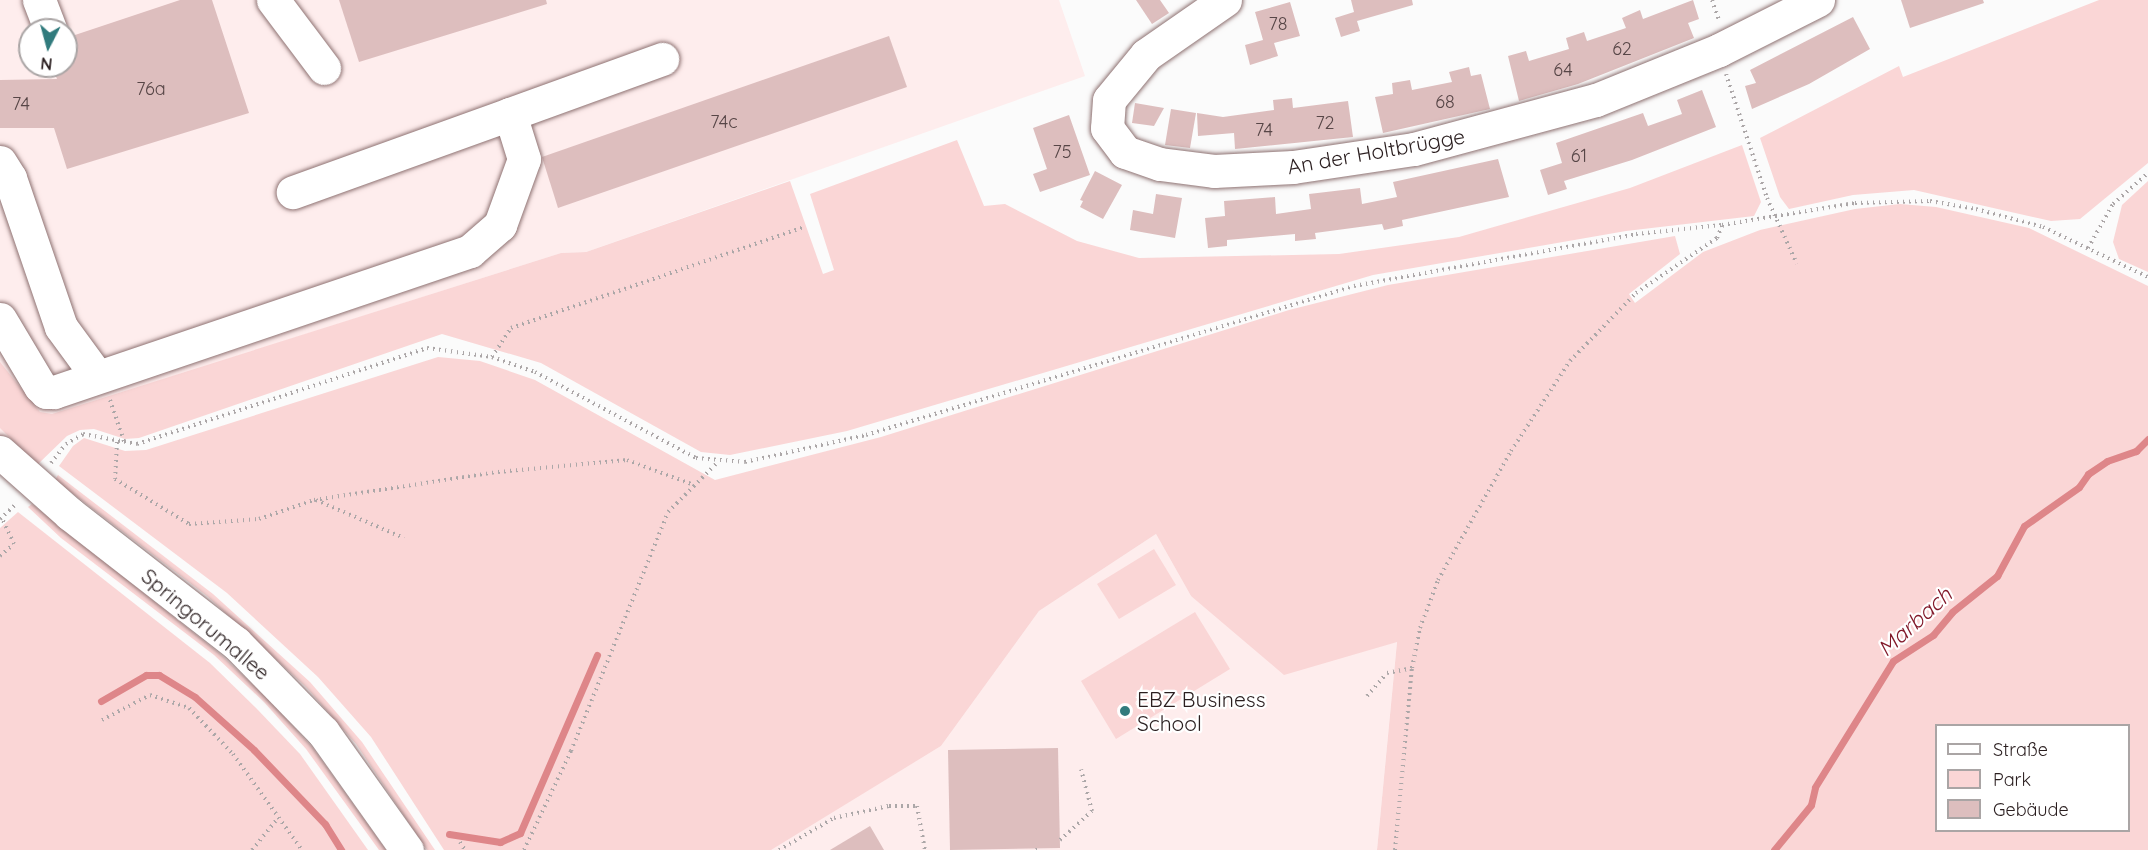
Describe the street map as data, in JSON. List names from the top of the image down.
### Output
{
  "streets": {
    "street": ["An der Holtbrügge", "Springorumallee"]
  },
  "water": ["Marbach"],
  "places": ["EBZ Business School"],
  "house_numbers": [
    "78",
    "62",
    "64",
    "76a",
    "68",
    "74",
    "74c",
    "72",
    "74",
    "75",
    "61"
  ],
  "legend": ["Straße", "Park", "Gebäude"],
  "north": "bottom"
}
